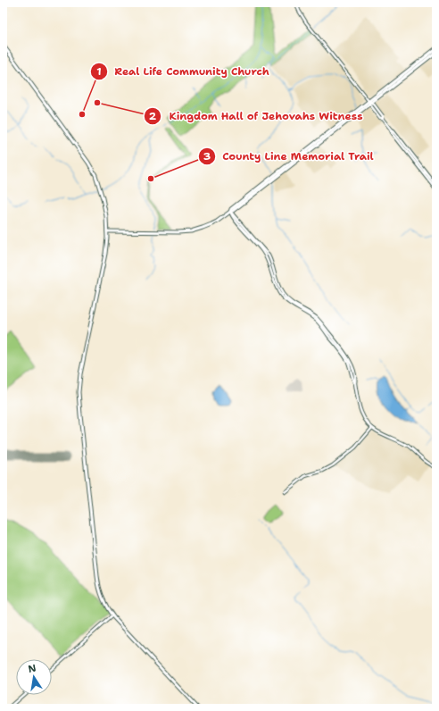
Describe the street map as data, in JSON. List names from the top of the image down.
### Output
{
  "places": ["Kingdom Hall of Jehovahs Witness", "Real Life Community Church", "County Line Memorial Trail"],
  "north": "top"
}
